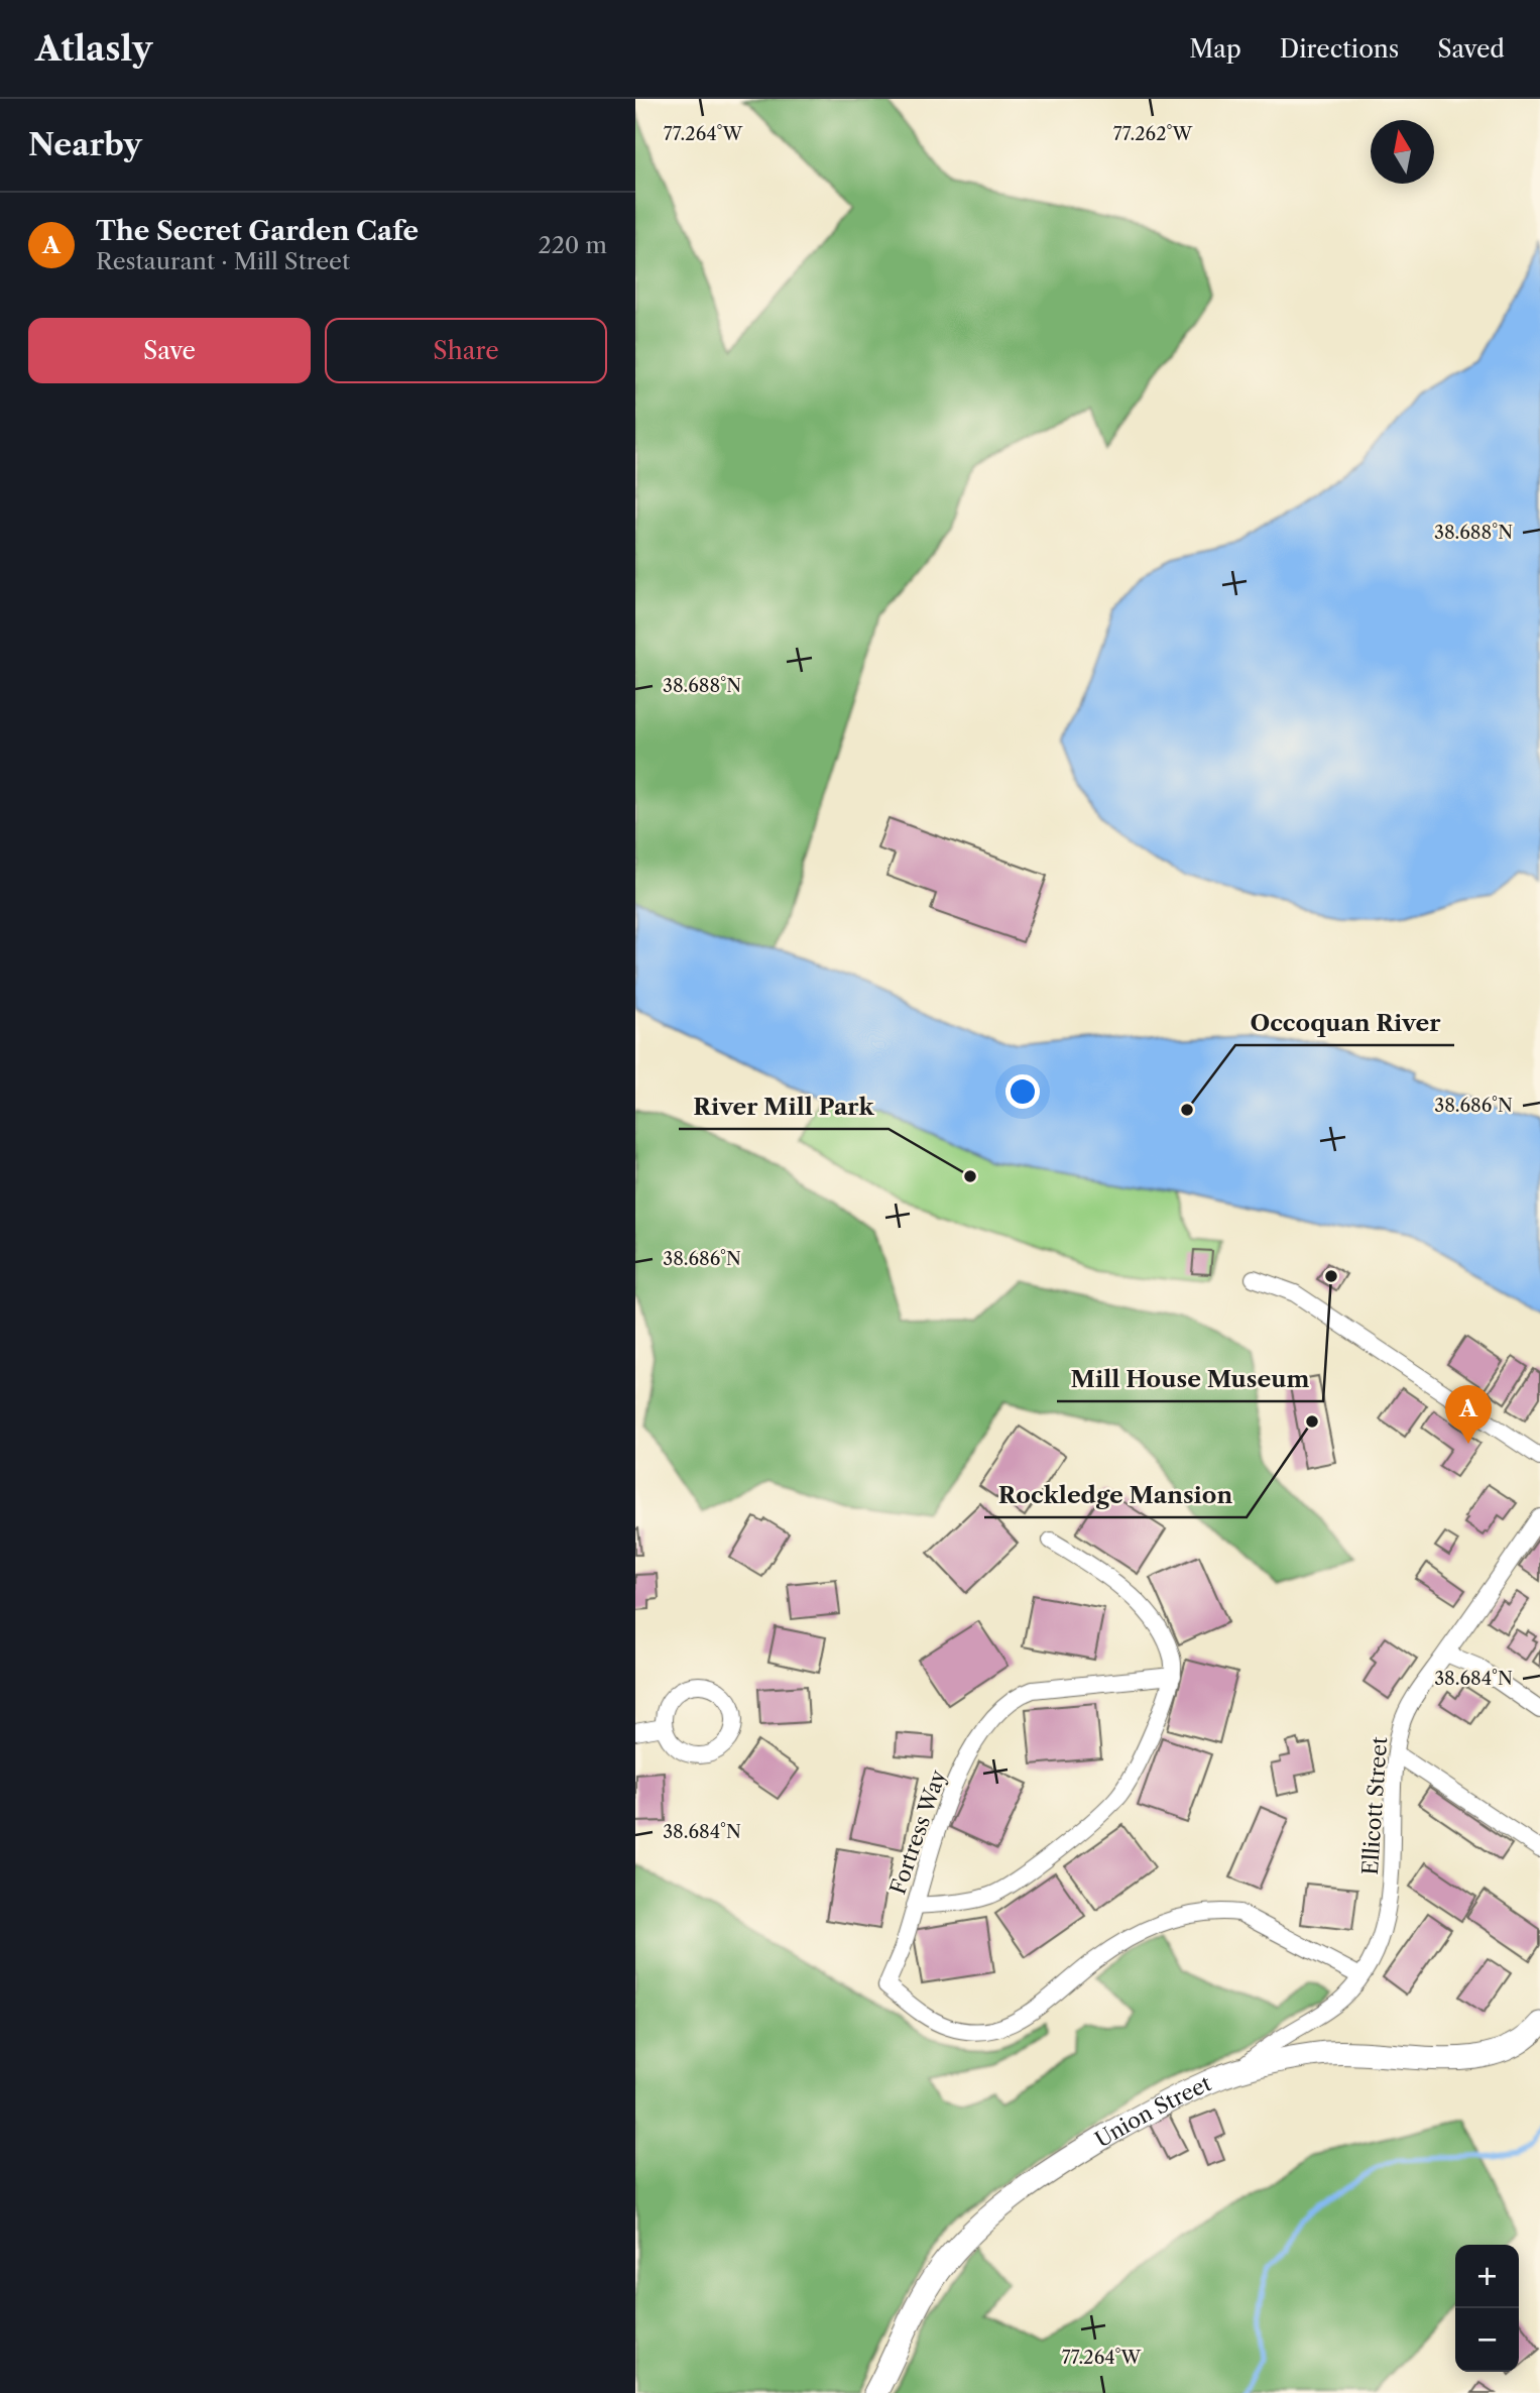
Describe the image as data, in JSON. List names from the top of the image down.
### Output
{
  "streets": {
    "street": ["Ellicott Street", "Fortress Way", "Union Street"]
  },
  "crossings": [
    ["Ellicott Street", "Fortress Way"],
    ["Ellicott Street", "Union Street"]
  ],
  "places": [
    "Occoquan River",
    "River Mill Park",
    "Mill House Museum",
    "Rockledge Mansion"
  ],
  "north": "top",
  "page": {
    "header": "Atlasly",
    "nav": ["Map", "Directions", "Saved"],
    "heading": "Nearby",
    "list": [
      {
        "mark": "A",
        "name": "The Secret Garden Cafe",
        "note": "Restaurant · Mill Street",
        "value": "220 m"
      }
    ],
    "buttons": ["Save", "Share"],
    "pins": "A",
    "map_buttons": ["+", "−"]
  },
  "coordinates": [
    "77.264°W",
    "77.262°W",
    "38.688°N",
    "38.686°N",
    "38.684°N"
  ]
}
